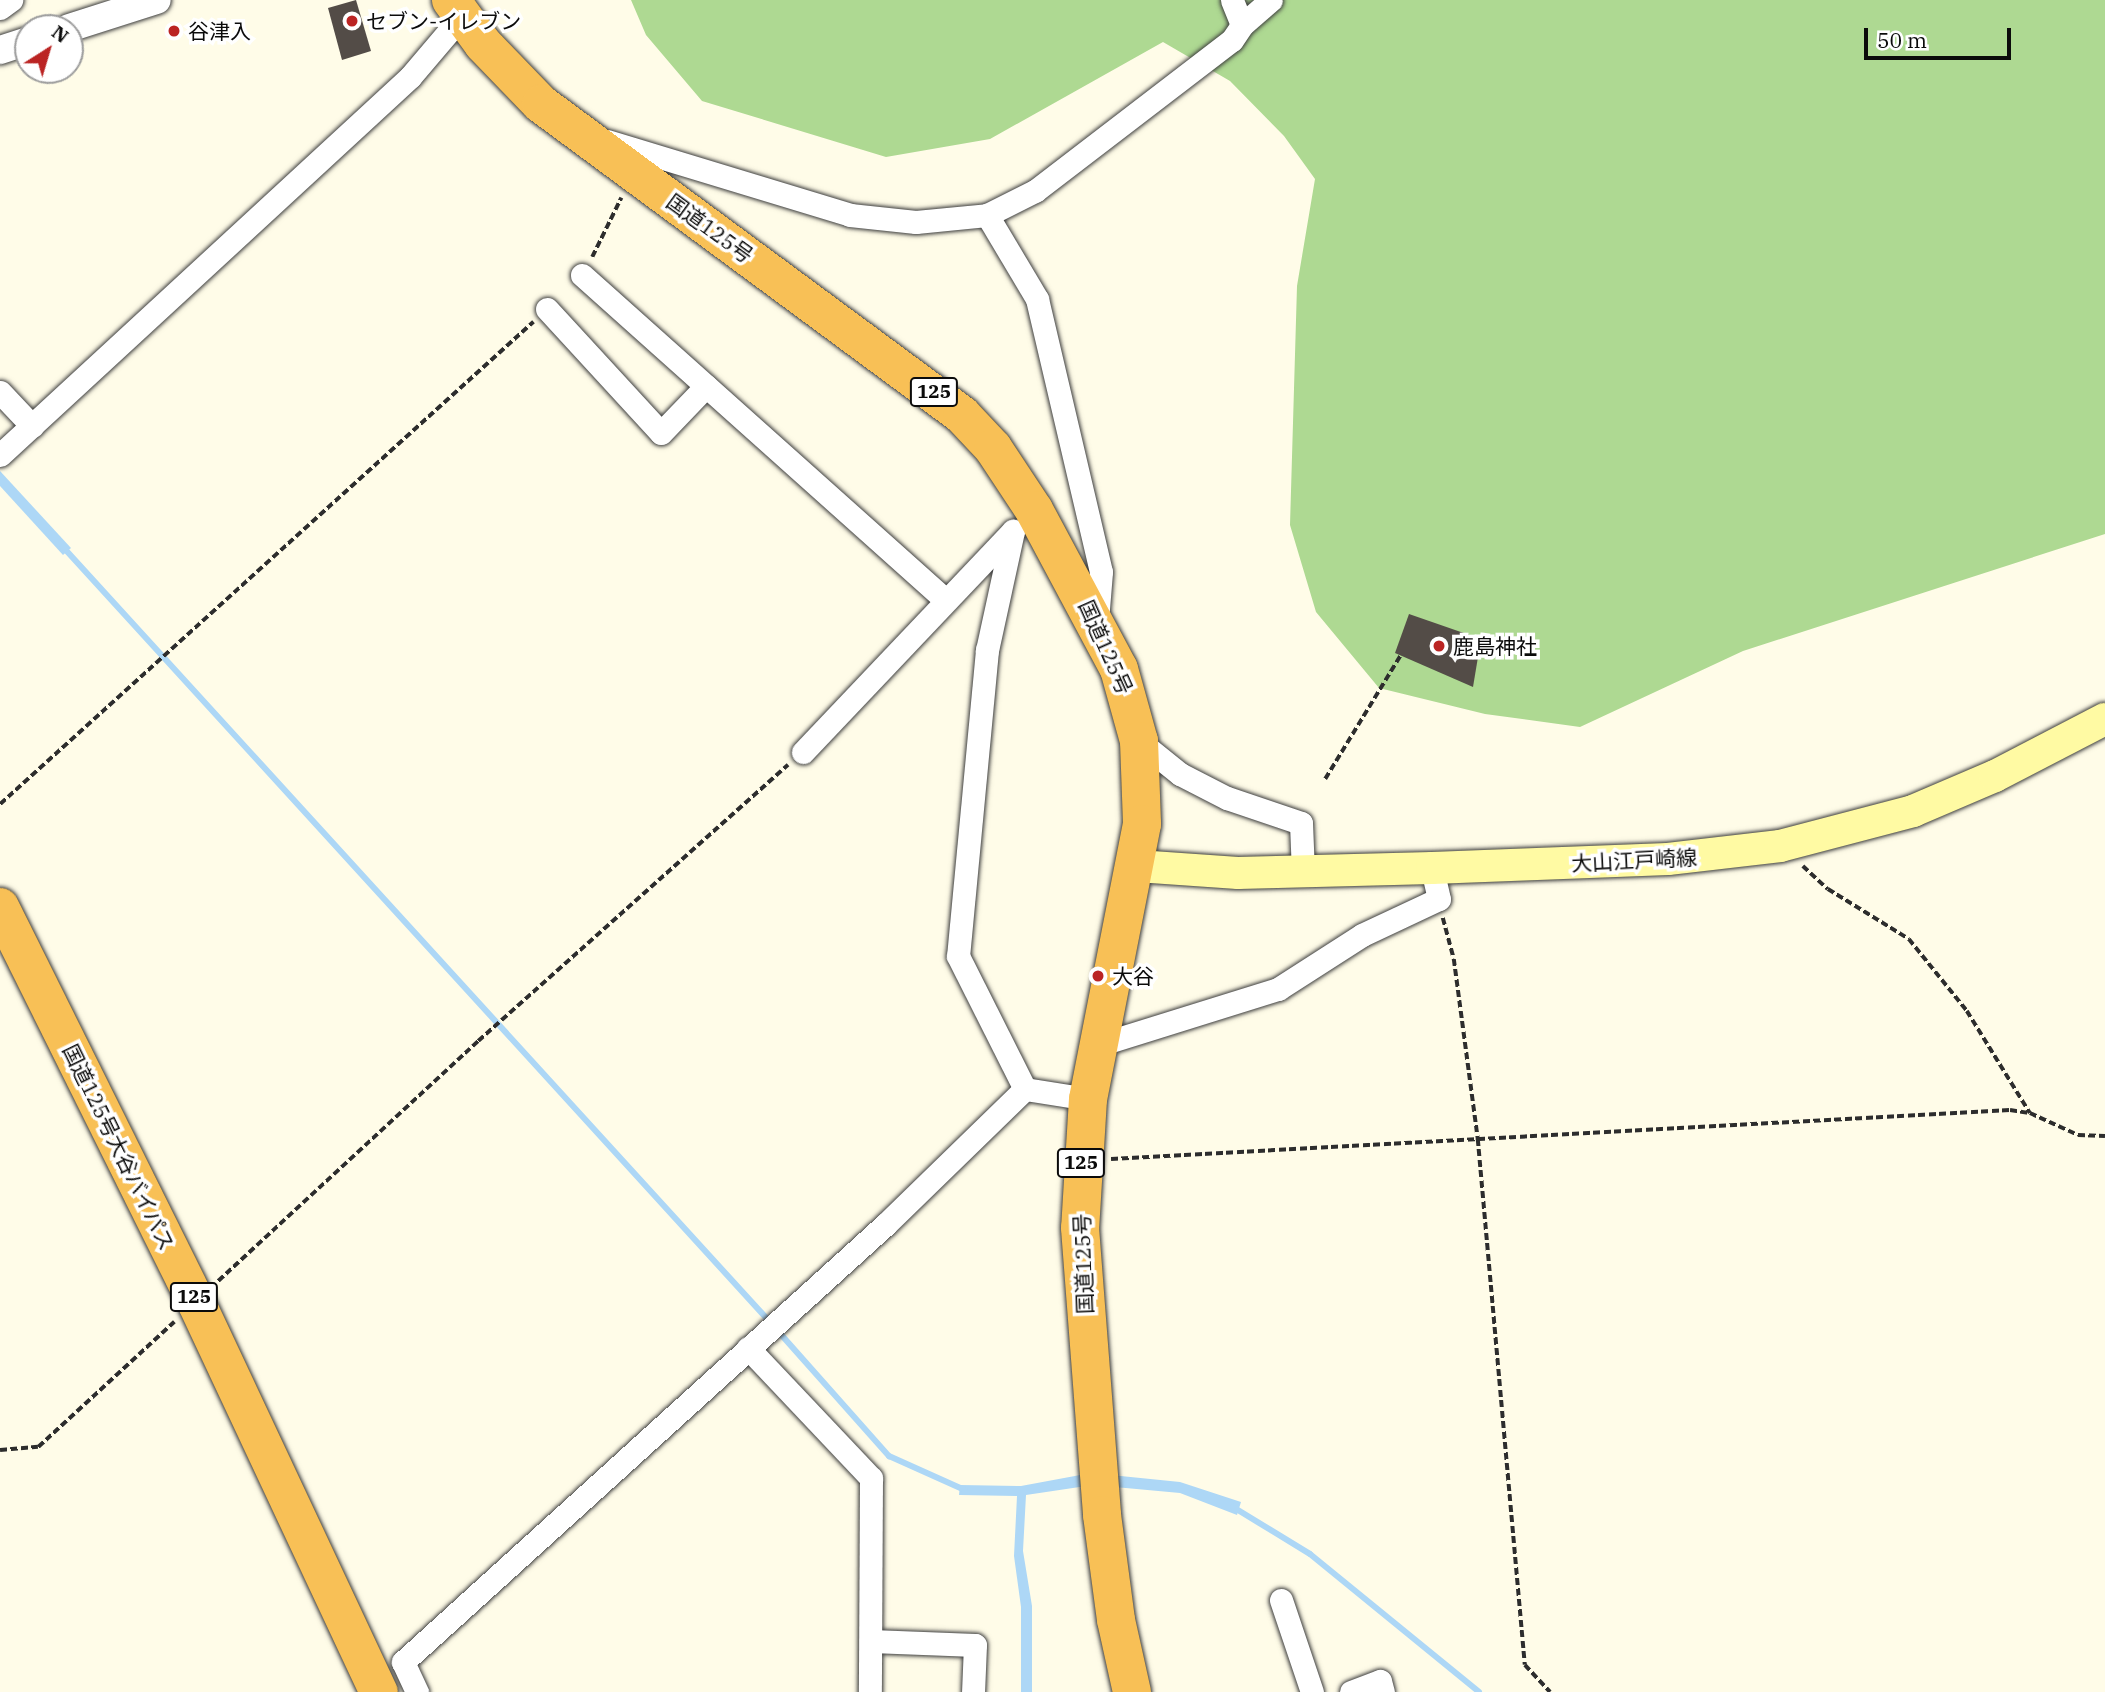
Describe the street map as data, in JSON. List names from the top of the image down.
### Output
{
  "streets": {
    "highway": ["国道125号", "125", "国道125号大谷バイパス"],
    "main road": ["大山江戸崎線"]
  },
  "crossings": [
    ["国道125号", "大山江戸崎線"]
  ],
  "places": [
    "セブン-イレブン",
    "谷津入",
    "鹿島神社",
    "大谷"
  ],
  "scale_bar": "50 m",
  "north": "top right"
}
